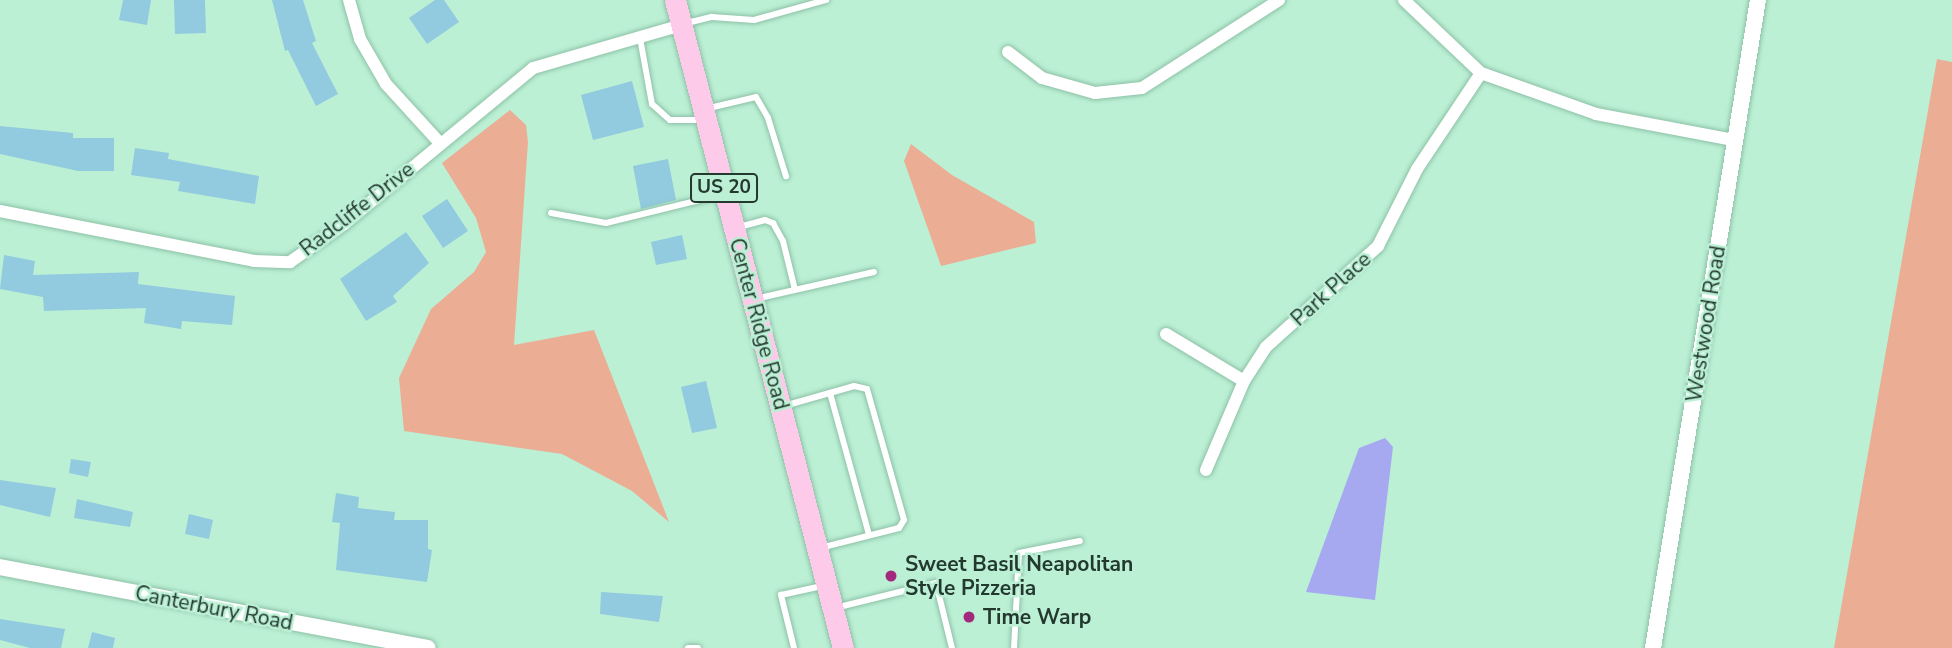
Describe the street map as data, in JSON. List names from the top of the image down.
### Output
{
  "streets": {
    "main road": ["US 20", "Center Ridge Road"],
    "street": [
      "Radcliffe Drive",
      "Park Place",
      "Westwood Road",
      "Canterbury Road"
    ]
  },
  "crossings": [
    ["Radcliffe Drive", "Center Ridge Road"]
  ],
  "places": ["Sweet Basil Neapolitan Style Pizzeria", "Time Warp"]
}
